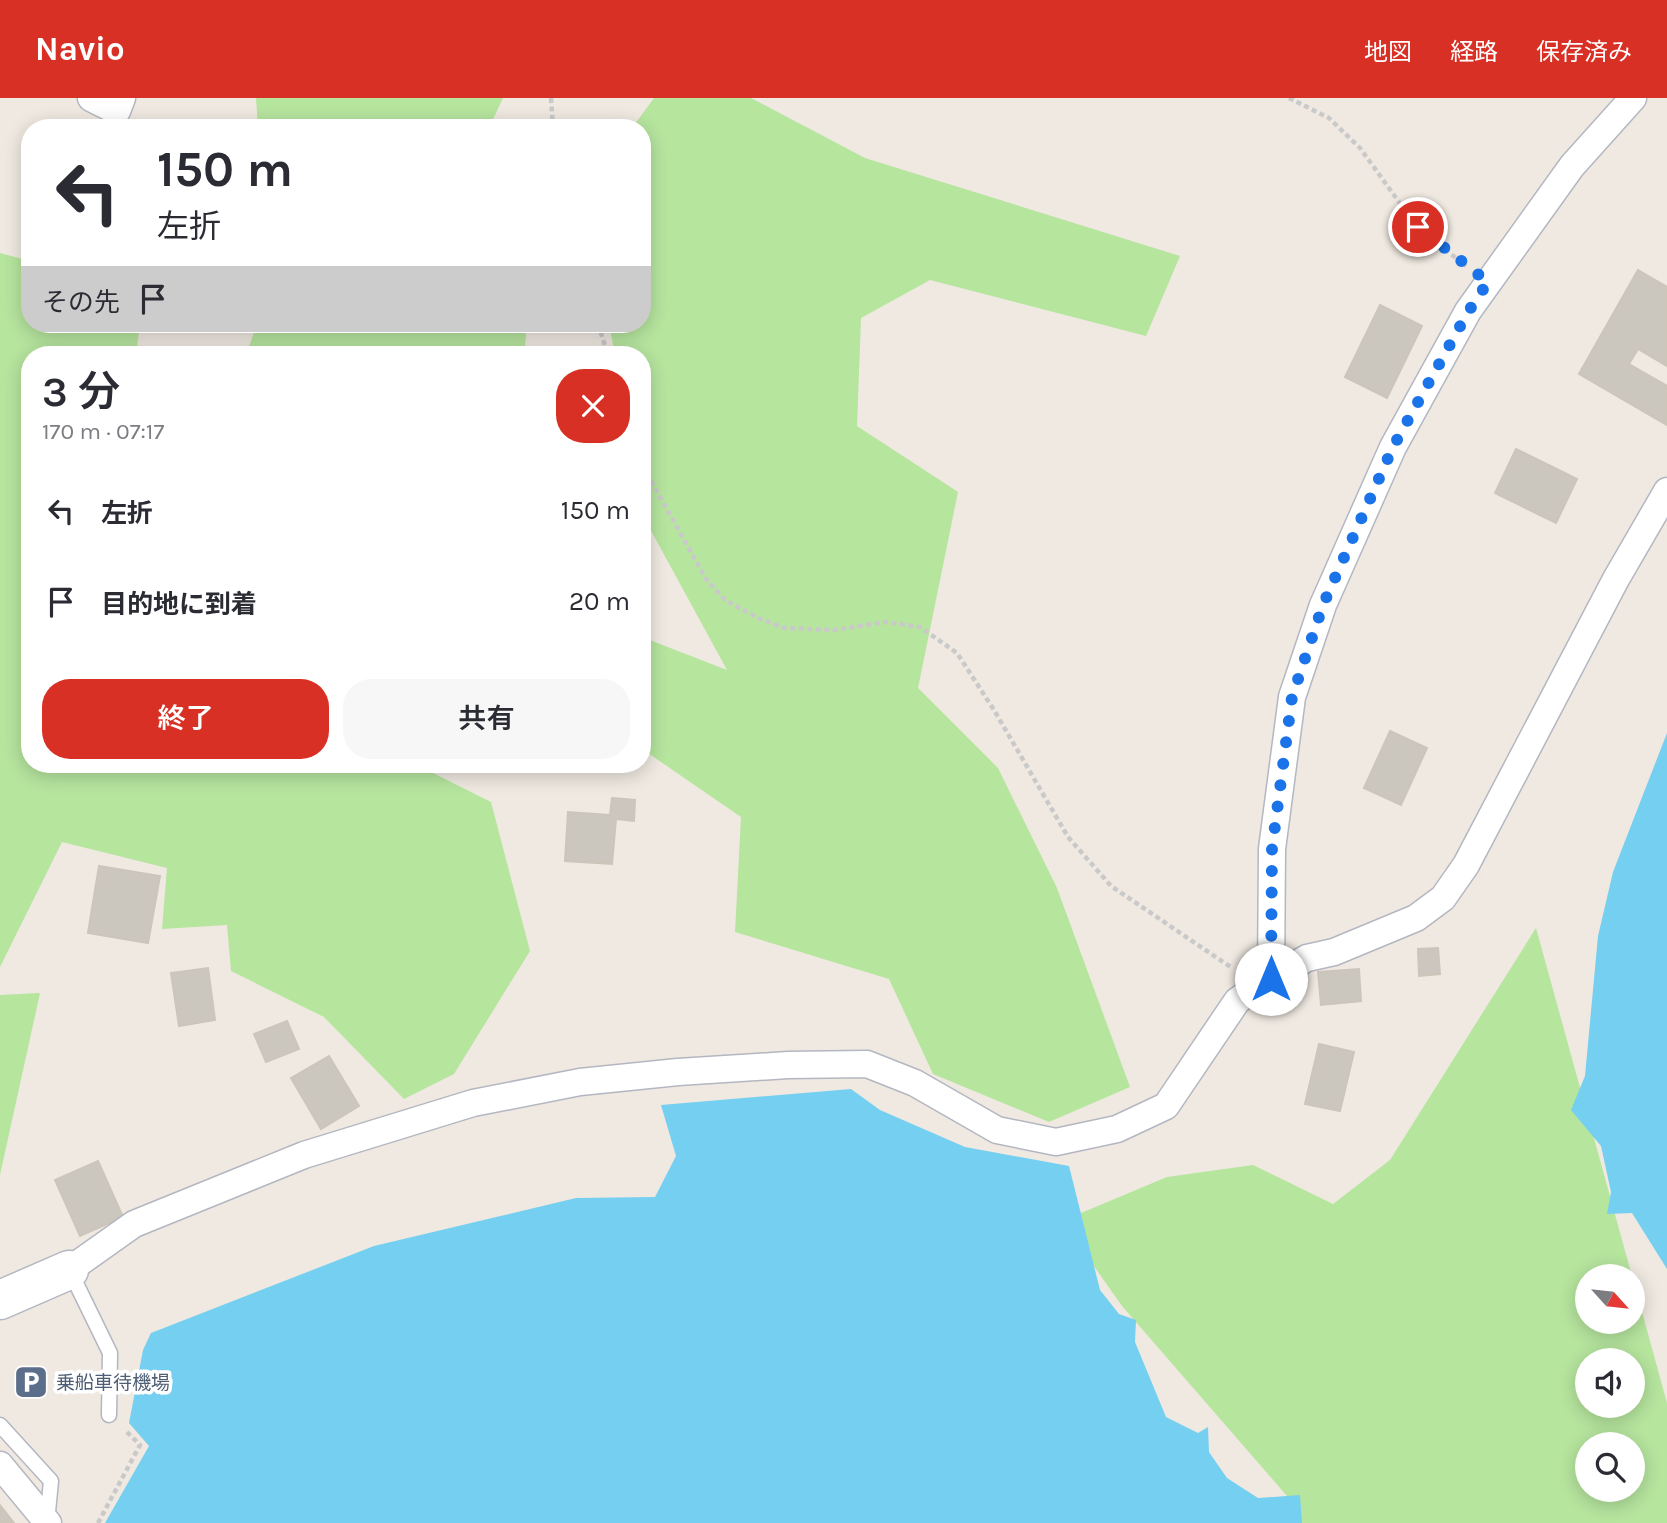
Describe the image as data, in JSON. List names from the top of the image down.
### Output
{
  "places": {
    "parking": ["乗船車待機場"]
  },
  "north": "bottom right",
  "page": {
    "header": "Navio",
    "nav": ["地図", "経路", "保存済み"],
    "turn": ["150 m", "左折"],
    "then": "その先",
    "heading": ["3 分", "170 m · 07:17"],
    "list": [
      {
        "name": "左折",
        "value": "150 m"
      },
      {
        "name": "目的地に到着",
        "value": "20 m"
      }
    ],
    "buttons": ["終了", "共有"]
  }
}
